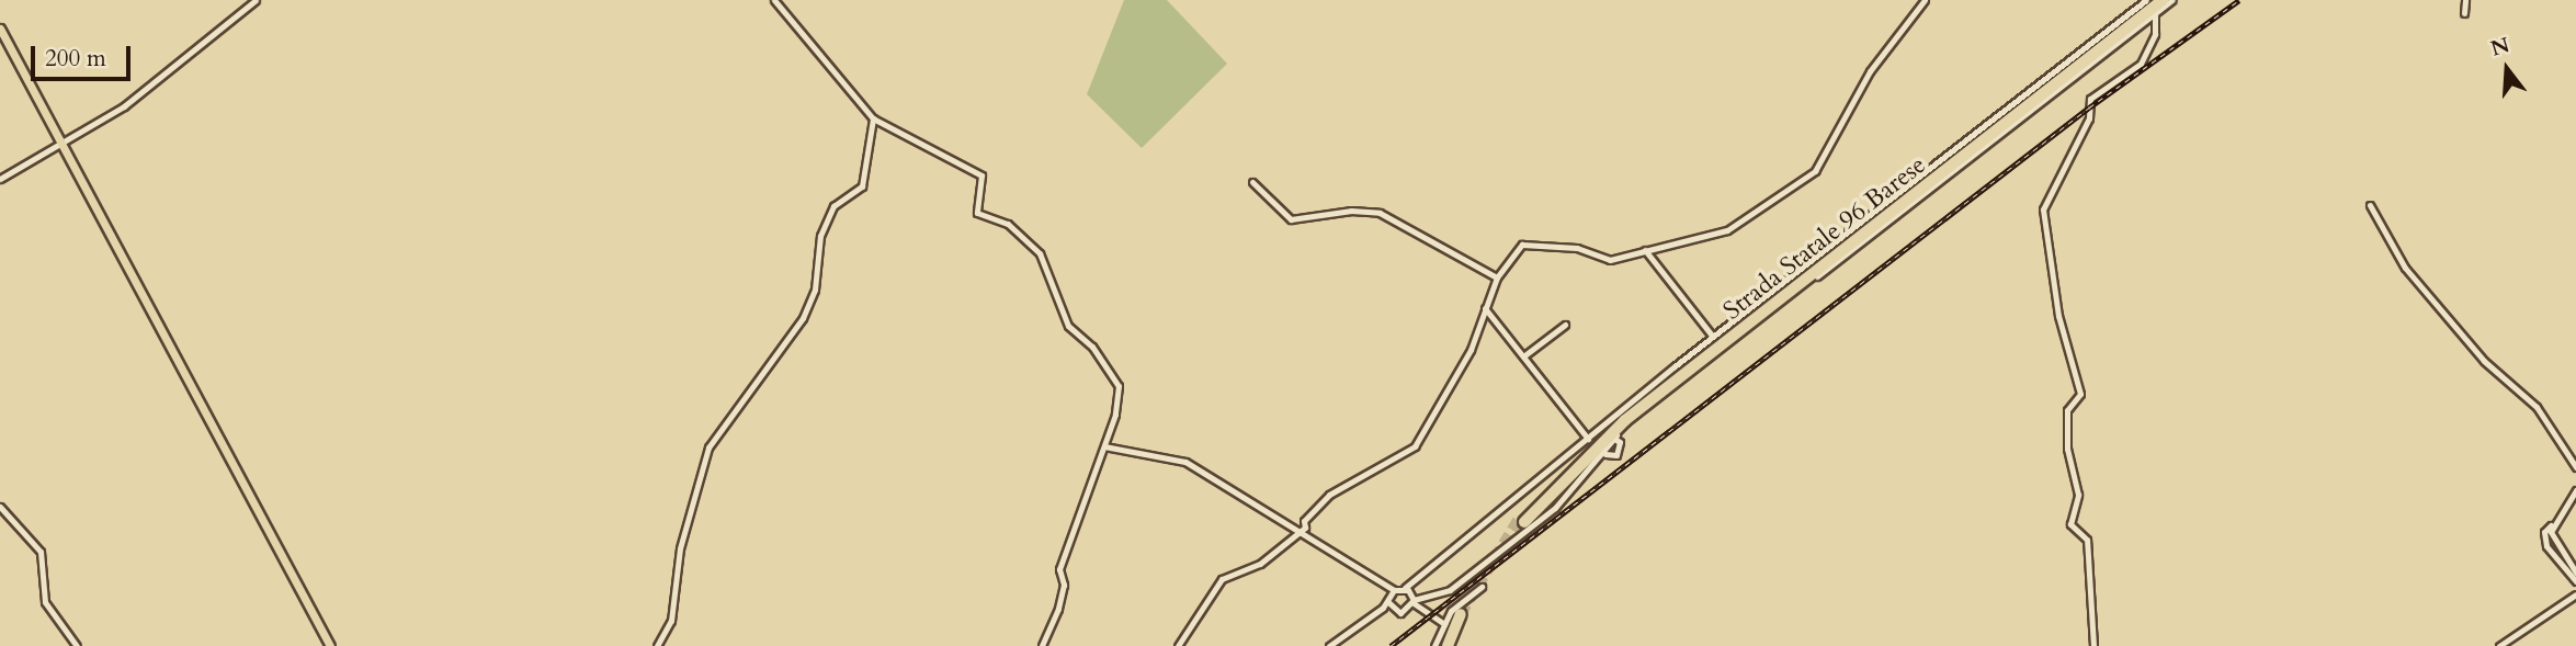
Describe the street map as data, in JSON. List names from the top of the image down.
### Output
{
  "streets": {
    "highway": ["Strada Statale 96 Barese"]
  },
  "scale_bar": "200 m",
  "north": "top"
}
